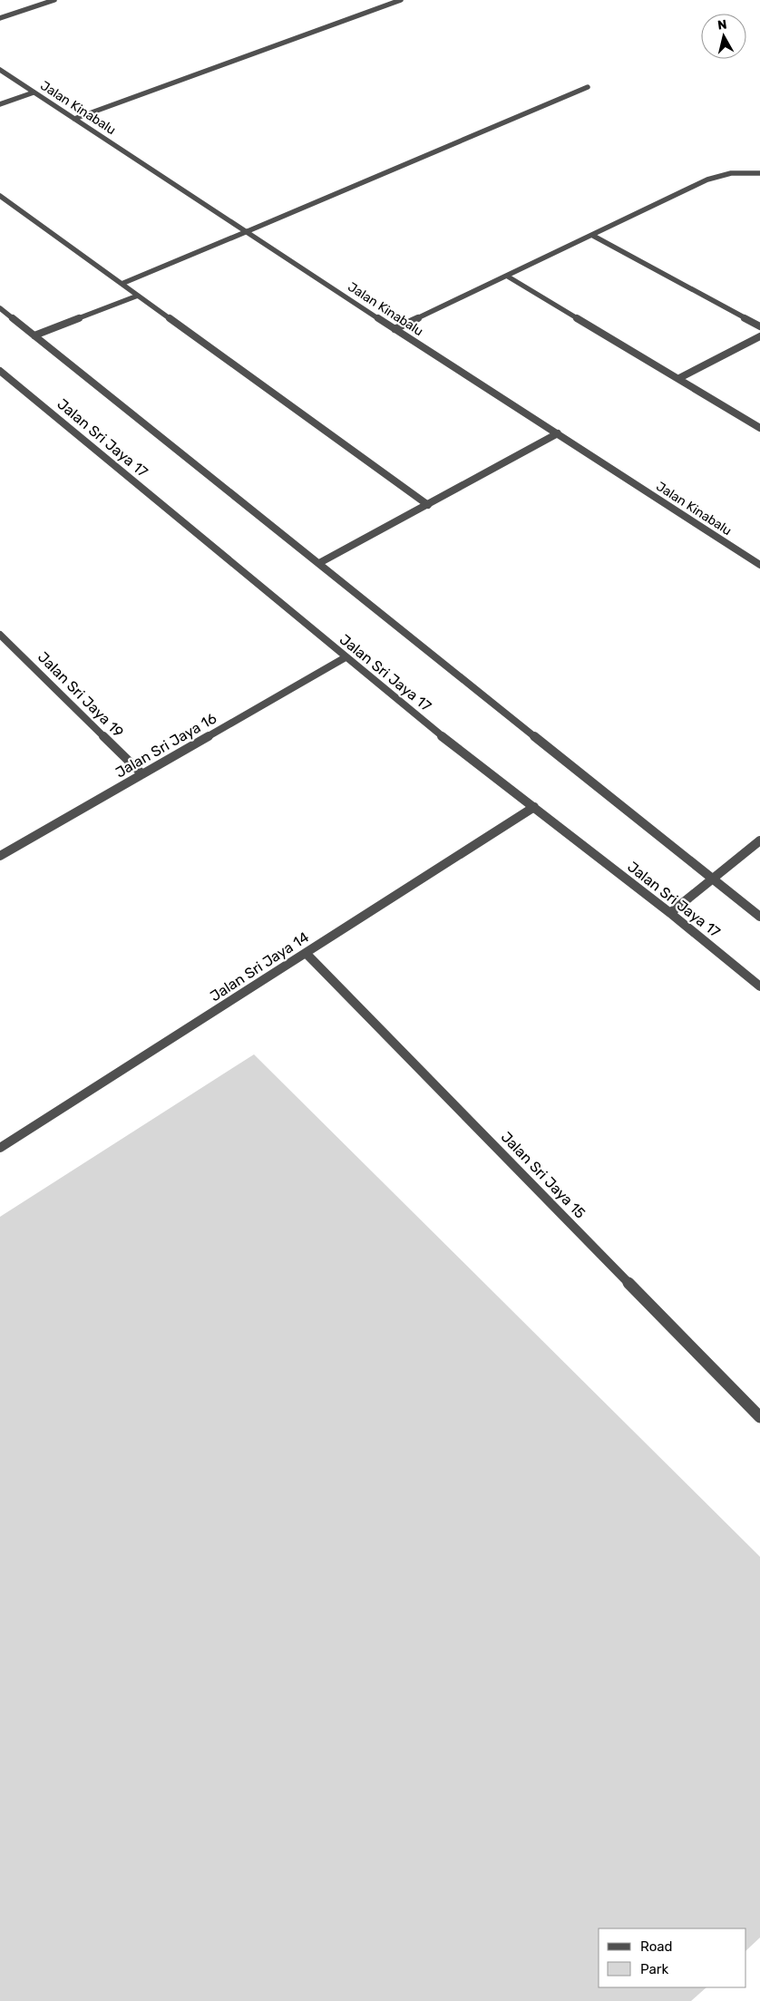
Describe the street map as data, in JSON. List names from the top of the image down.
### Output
{
  "streets": {
    "street": [
      "Jalan Kinabalu",
      "Jalan Sri Jaya 17",
      "Jalan Sri Jaya 19",
      "Jalan Sri Jaya 16",
      "Jalan Sri Jaya 14",
      "Jalan Sri Jaya 15"
    ]
  },
  "crossings": [
    ["Jalan Sri Jaya 17", "Jalan Sri Jaya 16"],
    ["Jalan Sri Jaya 17", "Jalan Sri Jaya 14"],
    ["Jalan Sri Jaya 19", "Jalan Sri Jaya 16"],
    ["Jalan Sri Jaya 14", "Jalan Sri Jaya 15"]
  ],
  "legend": ["Road", "Park"],
  "north": "top"
}
